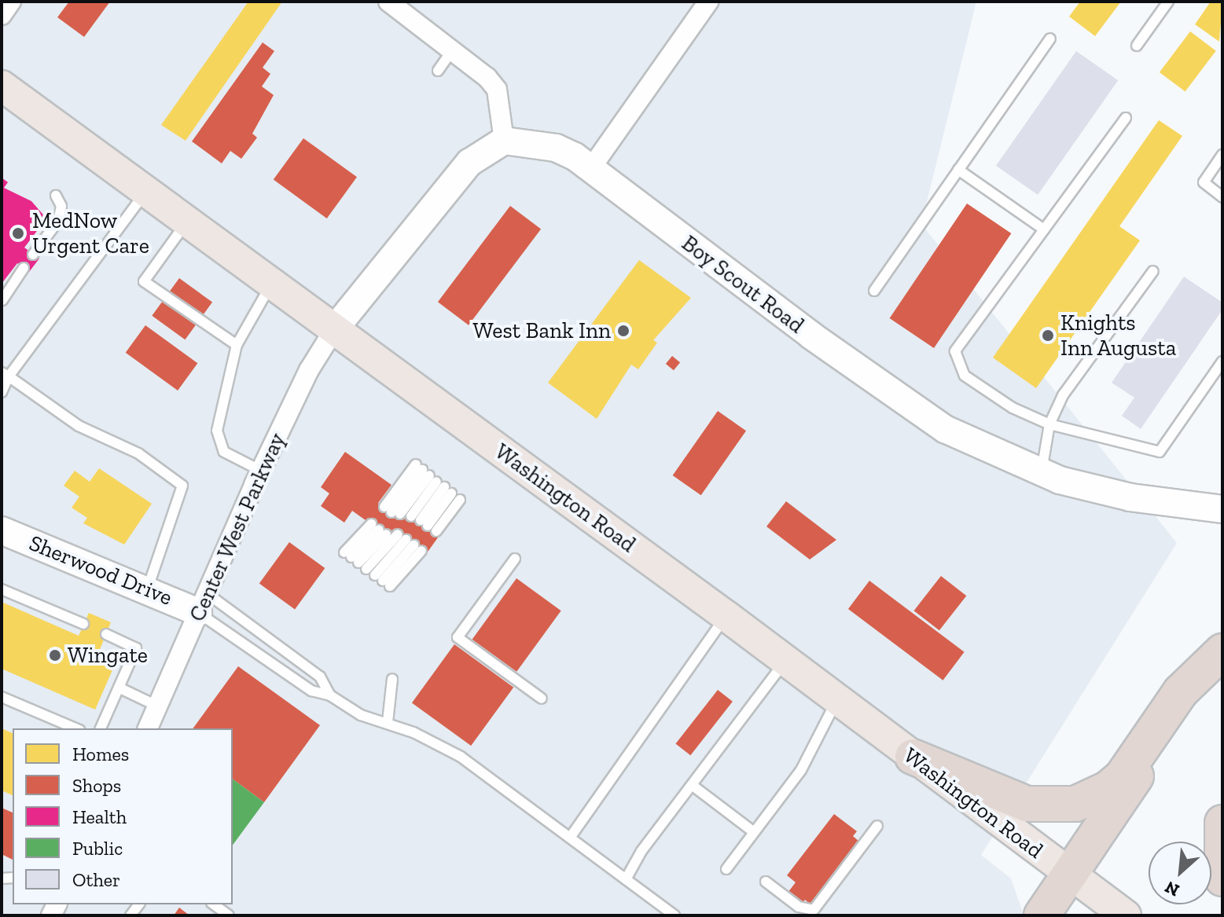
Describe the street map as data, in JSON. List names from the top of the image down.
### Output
{
  "streets": {
    "main road": ["Washington Road"],
    "street": ["Boy Scout Road", "Center West Parkway", "Sherwood Drive"]
  },
  "crossings": [
    ["Washington Road", "Center West Parkway"],
    ["Center West Parkway", "Sherwood Drive"]
  ],
  "places": [
    "MedNow Urgent Care",
    "West Bank Inn",
    "Knights Inn Augusta",
    "Wingate"
  ],
  "legend": [
    "Homes",
    "Shops",
    "Health",
    "Public",
    "Other"
  ],
  "north": "bottom left"
}
